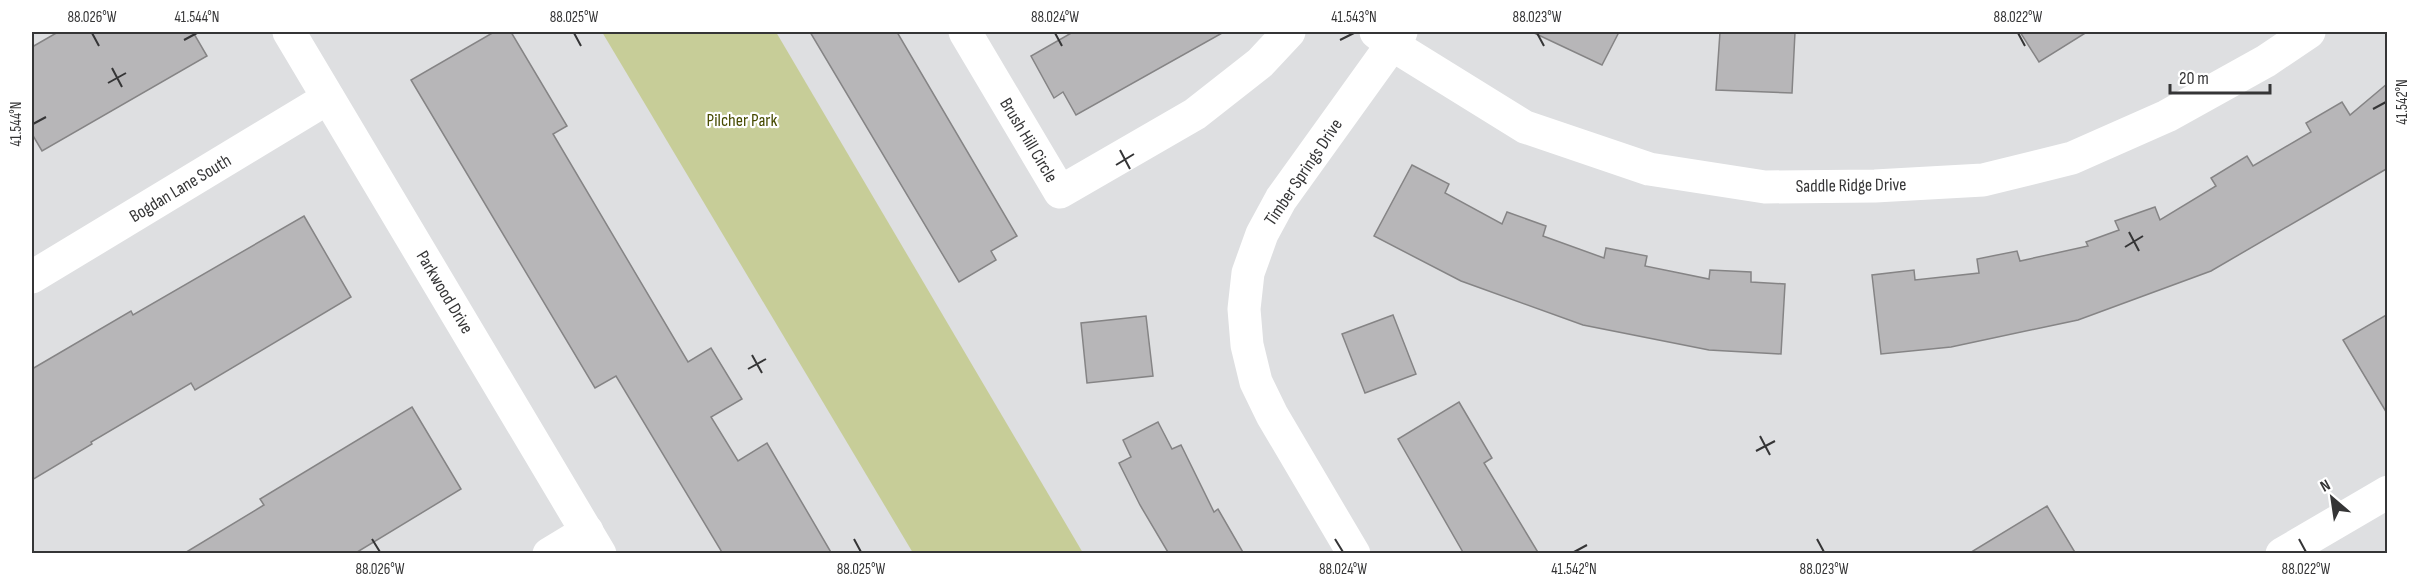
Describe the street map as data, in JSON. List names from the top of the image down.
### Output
{
  "streets": {
    "street": [
      "Brush Hill Circle",
      "Timber Springs Drive",
      "Saddle Ridge Drive",
      "Bogdan Lane South",
      "Parkwood Drive"
    ]
  },
  "crossings": [
    ["Timber Springs Drive", "Saddle Ridge Drive"],
    ["Bogdan Lane South", "Parkwood Drive"]
  ],
  "parks": ["Pilcher Park"],
  "scale_bar": "20 m",
  "north": "top left",
  "coordinates": [
    "88.026°W",
    "41.544°N",
    "88.025°W",
    "88.024°W",
    "41.543°N",
    "88.023°W",
    "88.022°W",
    "41.542°N"
  ]
}
